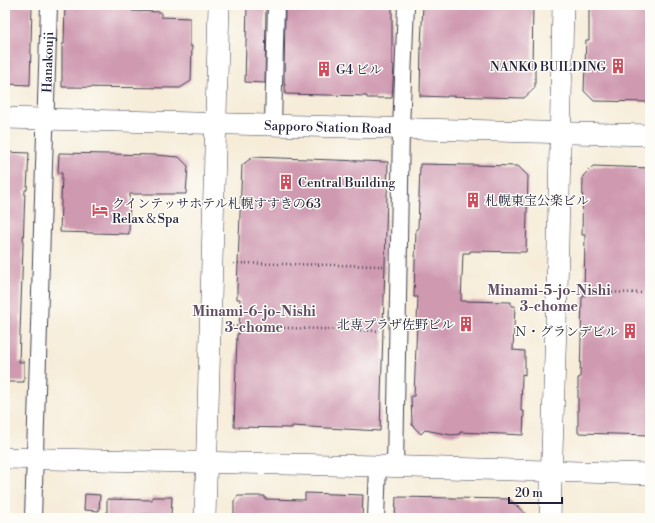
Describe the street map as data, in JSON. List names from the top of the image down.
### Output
{
  "streets": {
    "street": ["Hanakouji", "Sapporo Station Road"]
  },
  "crossings": [
    ["Hanakouji", "Sapporo Station Road"]
  ],
  "districts": ["Minami-5-jo-Nishi 3-chome", "Minami-6-jo-Nishi 3-chome"],
  "places": {
    "building": [
      "NANKO BUILDING",
      "G4 ビル",
      "Central Building",
      "札幌東宝公楽ビル",
      "北専プラザ佐野ビル",
      "Ｎ・グランデビル"
    ],
    "hotel": ["クインテッサホテル札幌すすきの63 Relax＆Spa"]
  },
  "scale_bar": "20 m"
}
